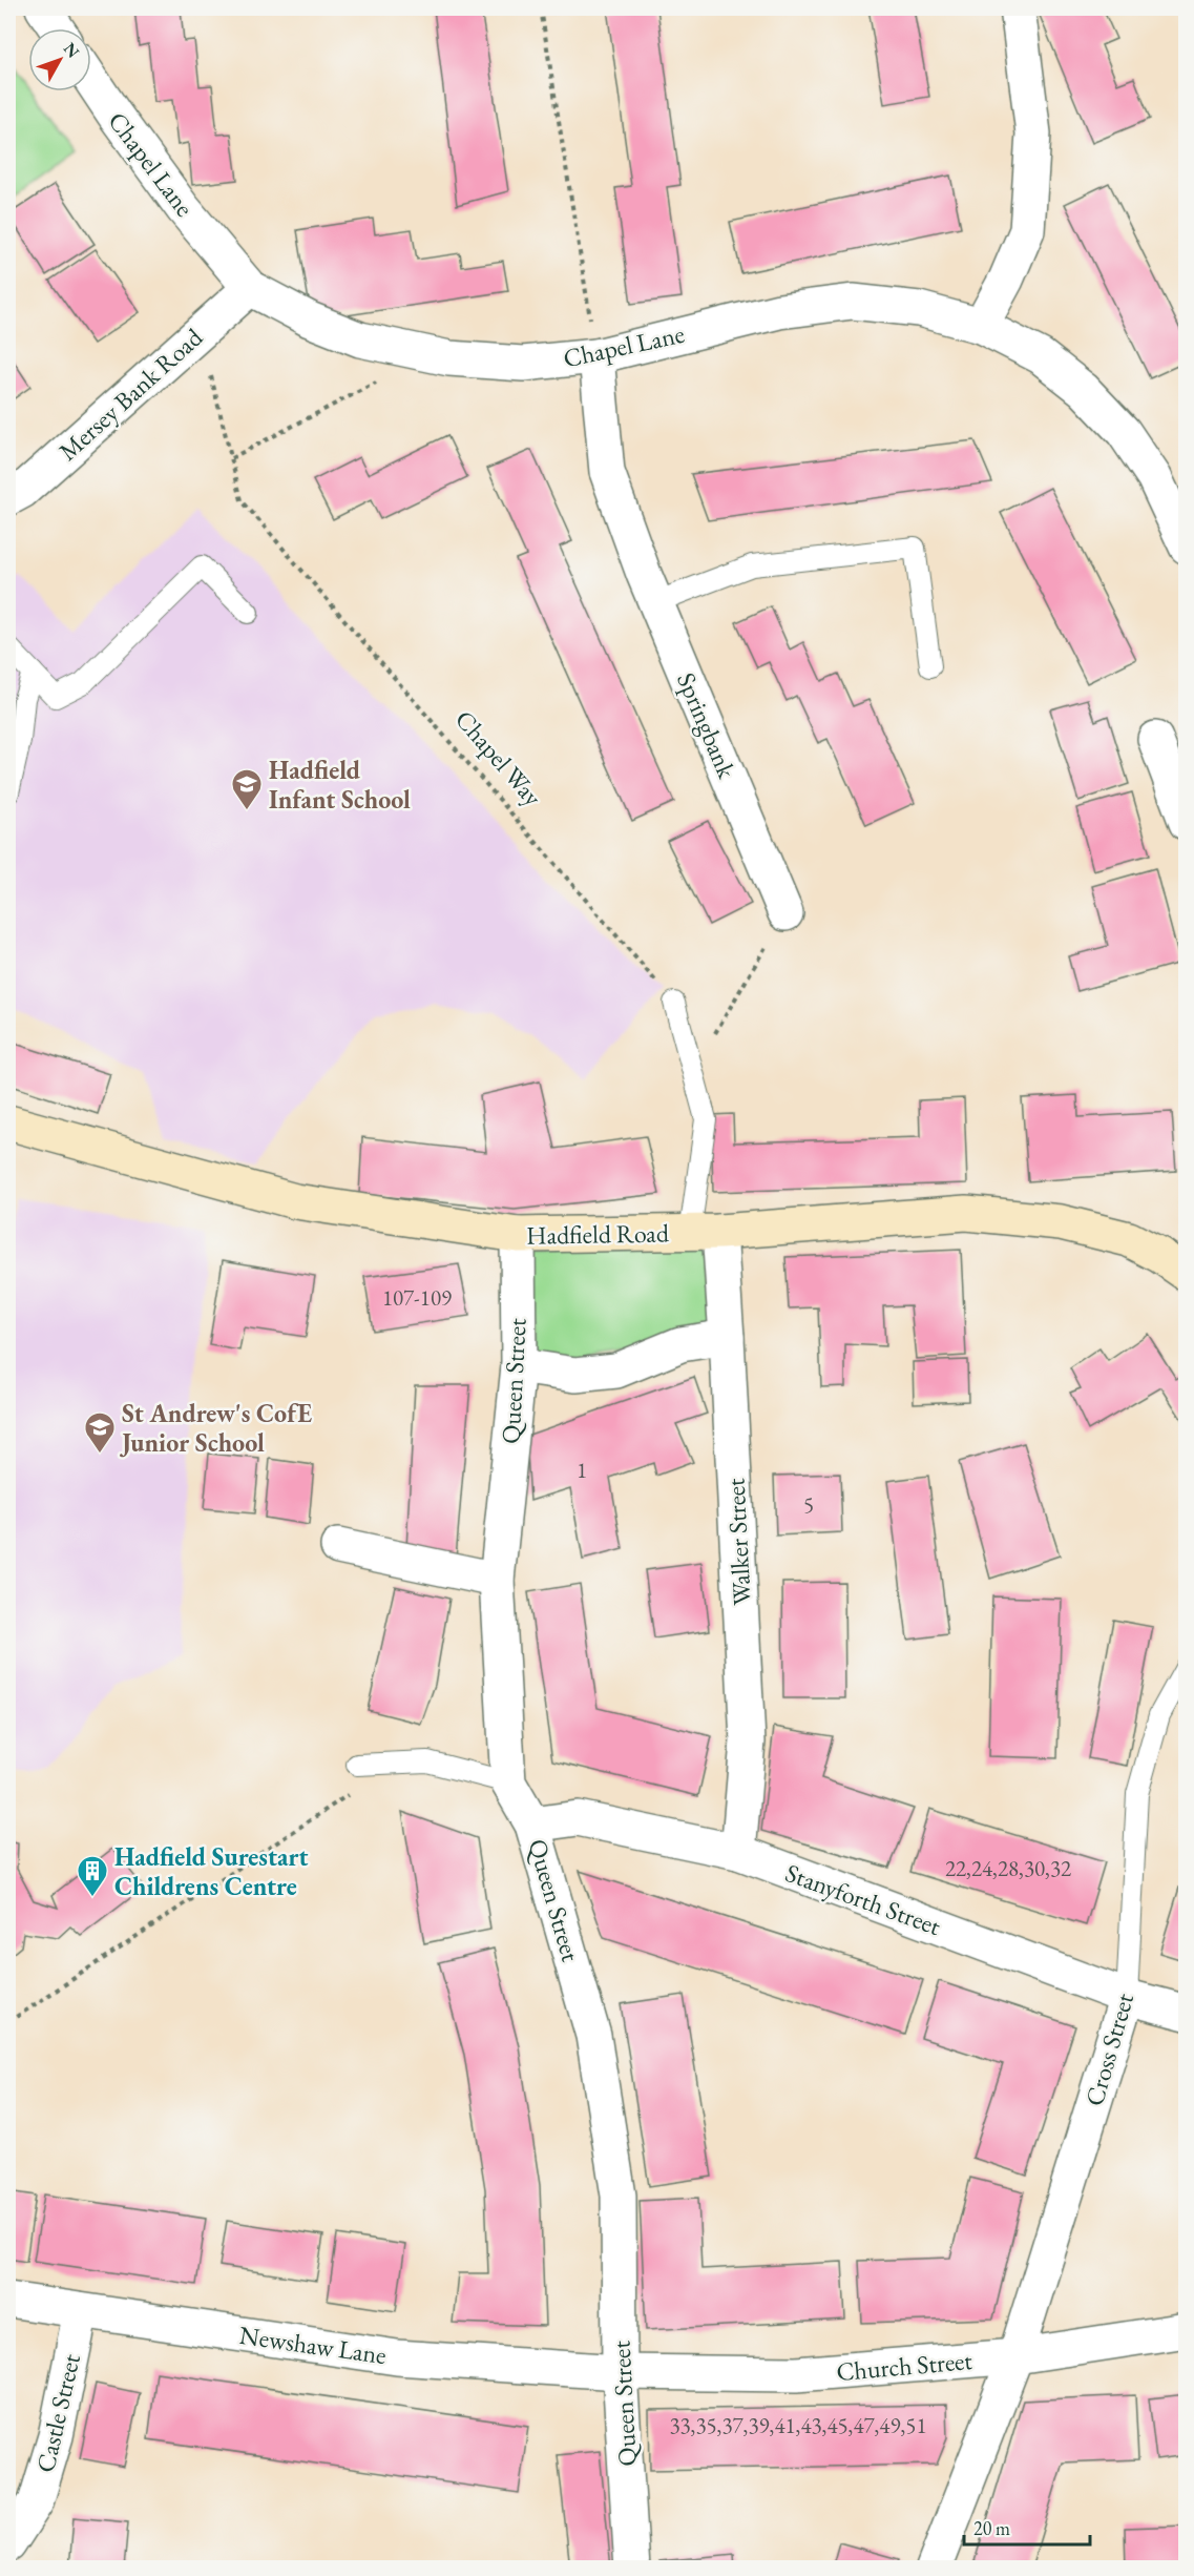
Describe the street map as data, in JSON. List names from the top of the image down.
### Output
{
  "streets": {
    "street": [
      "Chapel Lane",
      "Mersey Bank Road",
      "Springbank",
      "Hadfield Road",
      "Queen Street",
      "Walker Street",
      "Stanyforth Street",
      "Cross Street",
      "Newshaw Lane",
      "Church Street",
      "Castle Street"
    ],
    "path": ["Chapel Way"]
  },
  "crossings": [
    ["Chapel Lane", "Mersey Bank Road"],
    ["Chapel Lane", "Springbank"],
    ["Mersey Bank Road", "Chapel Way"],
    ["Hadfield Road", "Queen Street"],
    ["Hadfield Road", "Walker Street"],
    ["Queen Street", "Stanyforth Street"],
    ["Queen Street", "Newshaw Lane"],
    ["Queen Street", "Church Street"],
    ["Walker Street", "Stanyforth Street"],
    ["Stanyforth Street", "Cross Street"],
    ["Cross Street", "Church Street"],
    ["Newshaw Lane", "Church Street"],
    ["Newshaw Lane", "Castle Street"]
  ],
  "places": {
    "school or university": ["Hadfield Infant School", "St Andrew's CofE Junior School"],
    "building": ["Hadfield Surestart Childrens Centre"]
  },
  "house_numbers": [
    "107-109",
    "1",
    "5",
    "22,24,28,30,32",
    "33,35,37,39,41,43,45,47,49,51"
  ],
  "scale_bar": "20 m",
  "north": "top right"
}
